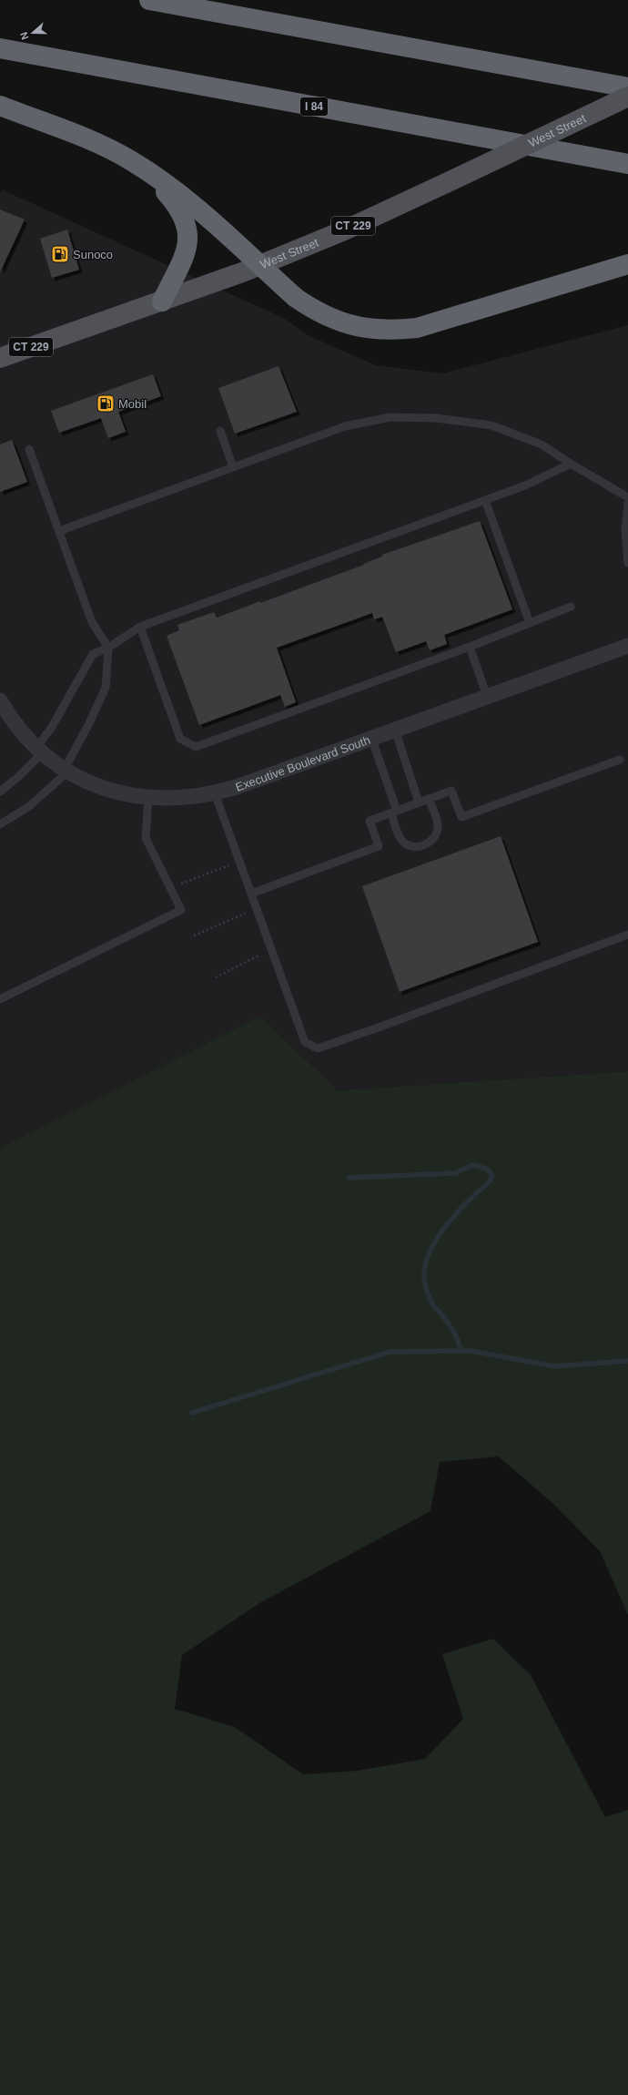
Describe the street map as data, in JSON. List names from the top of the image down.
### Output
{
  "streets": {
    "highway": ["I 84"],
    "main road": ["West Street", "CT 229"],
    "street": ["Executive Boulevard South"]
  },
  "places": {
    "fuel station": ["Sunoco", "Mobil"]
  },
  "north": "left"
}
